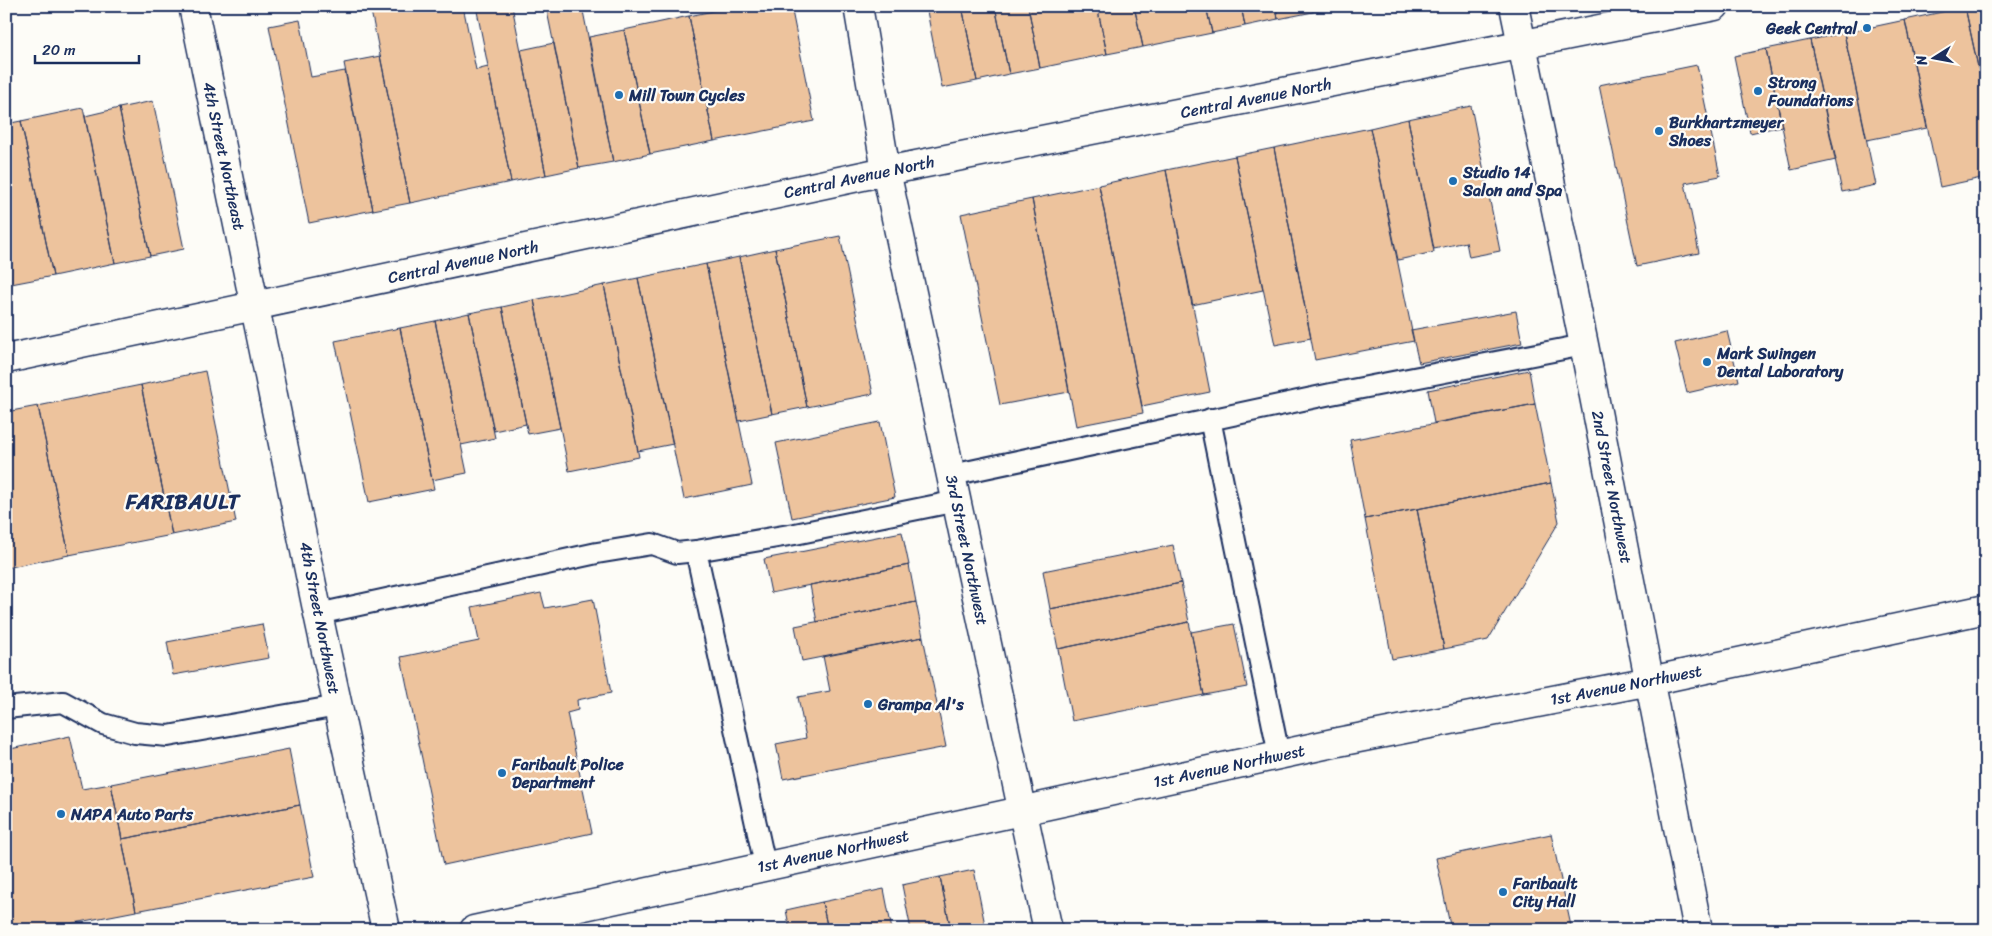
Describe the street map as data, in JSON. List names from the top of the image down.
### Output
{
  "streets": {
    "street": [
      "Central Avenue North",
      "4th Street Northeast",
      "2nd Street Northwest",
      "3rd Street Northwest",
      "4th Street Northwest",
      "1st Avenue Northwest"
    ]
  },
  "crossings": [
    ["Central Avenue North", "4th Street Northeast"],
    ["Central Avenue North", "2nd Street Northwest"],
    ["Central Avenue North", "3rd Street Northwest"],
    ["Central Avenue North", "4th Street Northwest"],
    ["4th Street Northeast", "4th Street Northwest"],
    ["2nd Street Northwest", "1st Avenue Northwest"],
    ["3rd Street Northwest", "1st Avenue Northwest"]
  ],
  "districts": ["FARIBAULT"],
  "places": [
    "Geek Central",
    "Strong Foundations",
    "Mill Town Cycles",
    "Burkhartzmeyer Shoes",
    "Studio 14 Salon and Spa",
    "Mark Swingen Dental Laboratory",
    "Grampa Al's",
    "Faribault Police Department",
    "NAPA Auto Parts",
    "Faribault City Hall"
  ],
  "scale_bar": "20 m",
  "north": "left"
}
